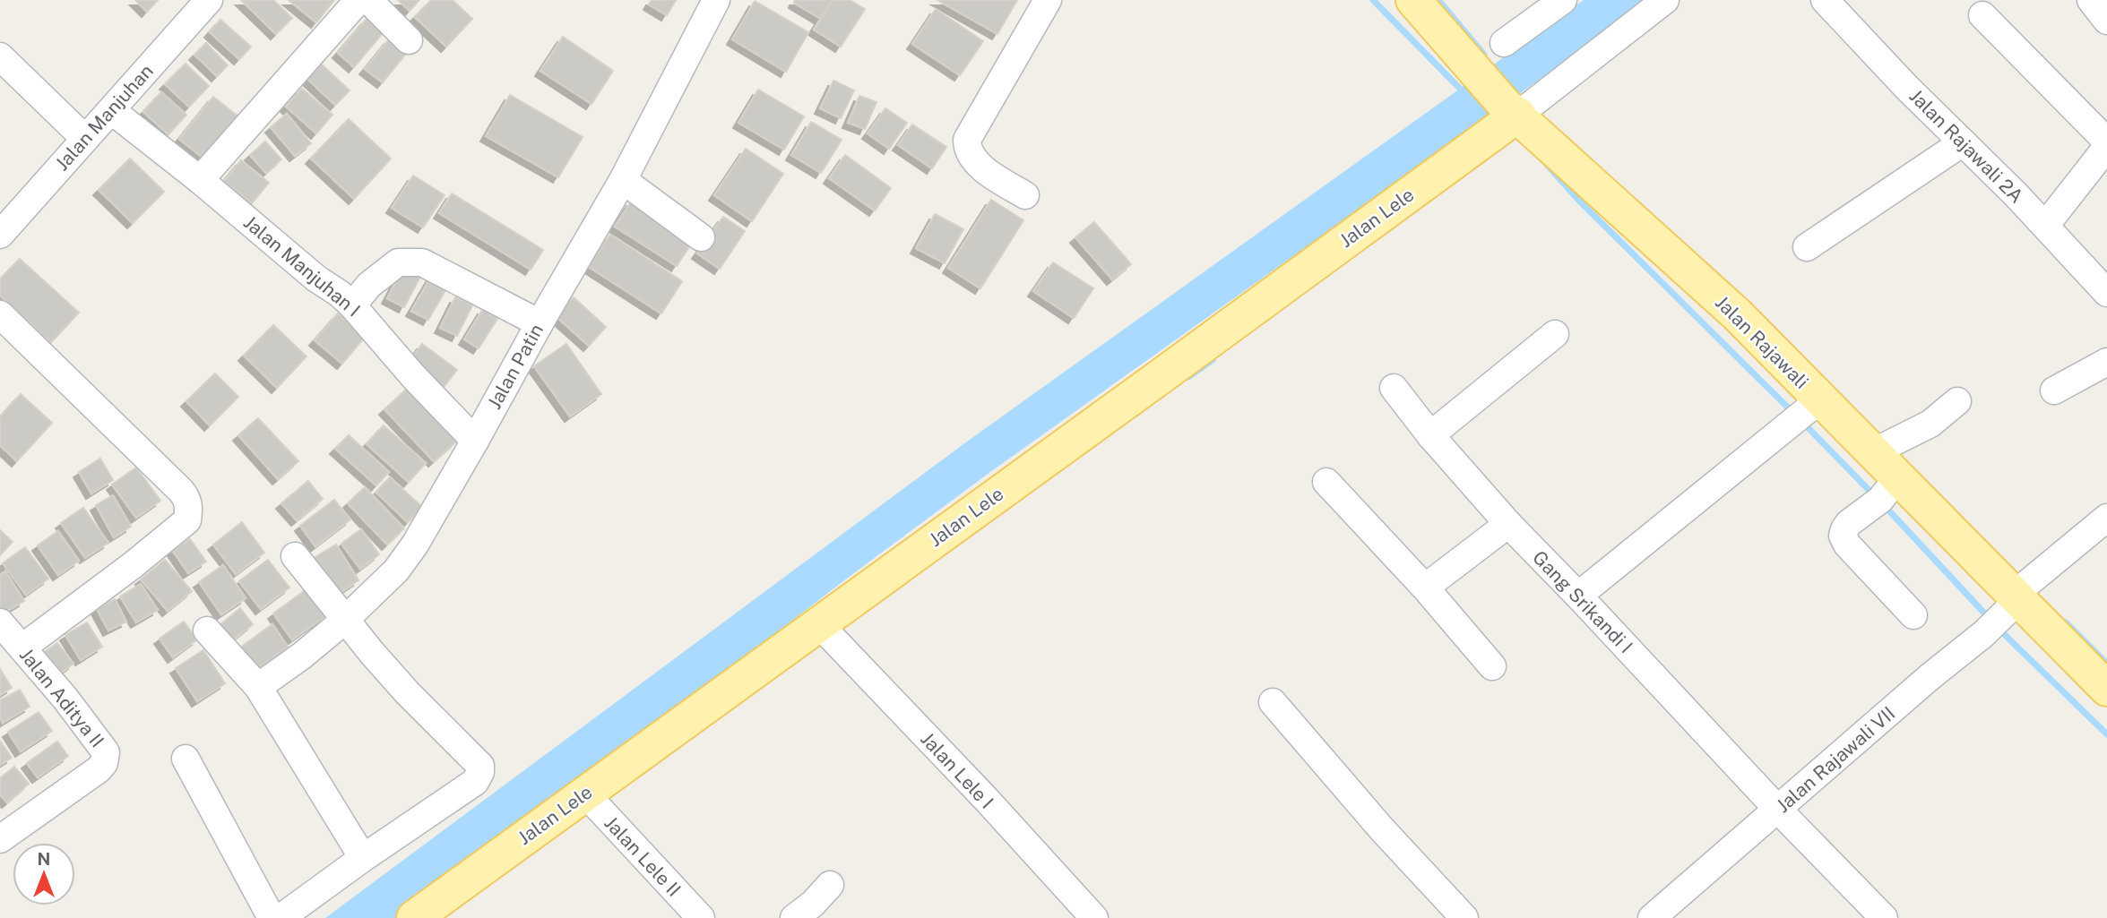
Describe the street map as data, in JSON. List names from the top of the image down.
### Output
{
  "streets": {
    "main road": ["Jalan Lele", "Jalan Rajawali"],
    "street": [
      "Jalan Manjuhan",
      "Jalan Rajawali 2A",
      "Jalan Manjuhan I",
      "Jalan Patin",
      "Gang Srikandi I",
      "Jalan Aditya II",
      "Jalan Rajawali VII",
      "Jalan Lele I",
      "Jalan Lele II"
    ]
  },
  "crossings": [
    ["Jalan Manjuhan", "Jalan Manjuhan I"],
    ["Jalan Lele", "Jalan Rajawali"],
    ["Jalan Lele", "Jalan Lele I"],
    ["Jalan Lele", "Jalan Lele II"],
    ["Jalan Manjuhan I", "Jalan Patin"],
    ["Jalan Rajawali", "Jalan Rajawali VII"],
    ["Gang Srikandi I", "Jalan Rajawali VII"]
  ],
  "north": "top"
}
